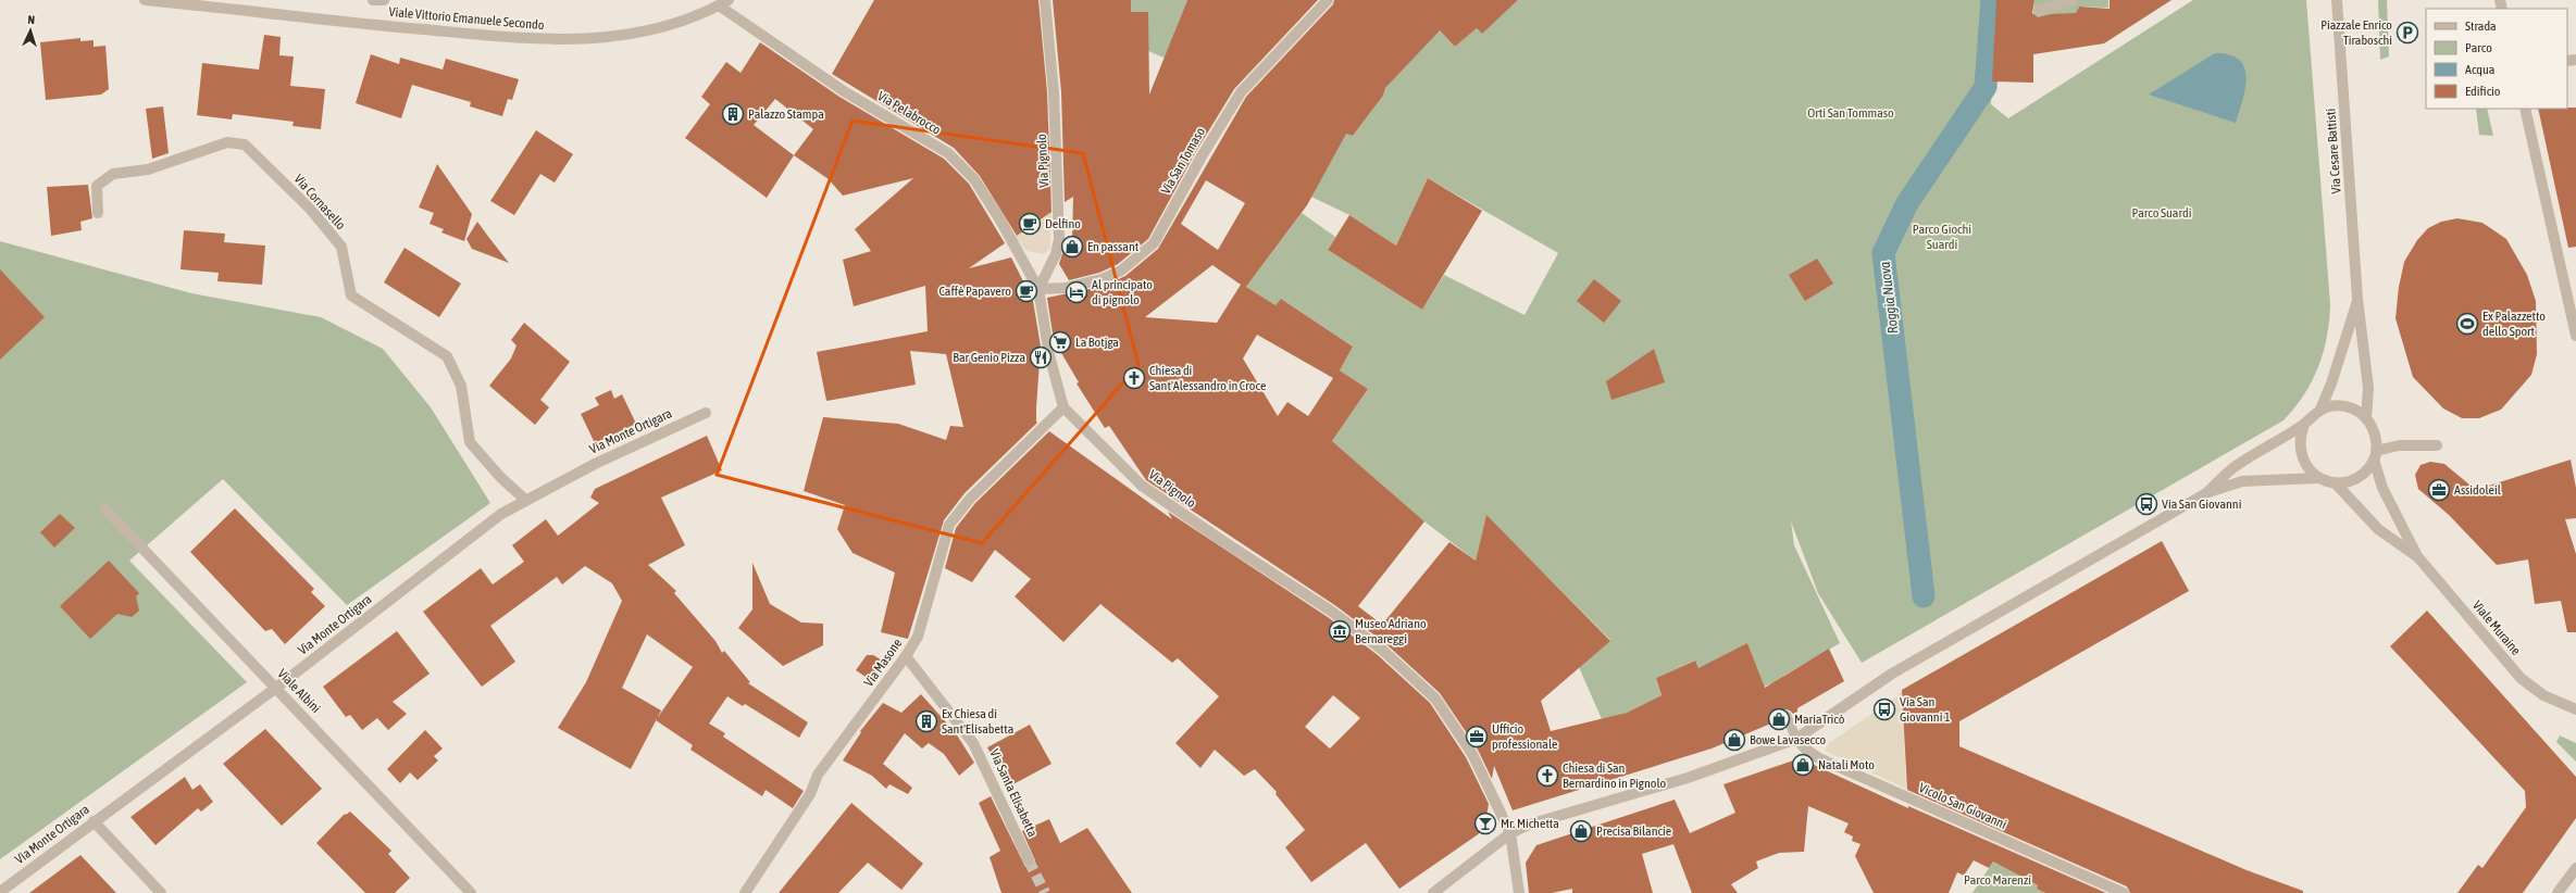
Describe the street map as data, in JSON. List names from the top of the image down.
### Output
{
  "streets": {
    "street": [
      "Viale Vittorio Emanuele Secondo",
      "Via Pelabrocco",
      "Via Cesare Battisti",
      "Via Pignolo",
      "Via San Tomaso",
      "Via Cornasello",
      "Via Monte Ortigara",
      "Viale Muraine",
      "Via Masone",
      "Viale Albini",
      "Via Santa Elisabetta",
      "Vicolo San Giovanni"
    ]
  },
  "crossings": [
    ["Viale Vittorio Emanuele Secondo", "Via Pelabrocco"],
    ["Via Pelabrocco", "Via Pignolo"],
    ["Via Pelabrocco", "Via San Tomaso"],
    ["Via Cesare Battisti", "Viale Muraine"],
    ["Via Pignolo", "Via San Tomaso"],
    ["Via Pignolo", "Via Masone"],
    ["Via Cornasello", "Via Monte Ortigara"],
    ["Via Monte Ortigara", "Viale Albini"],
    ["Via Masone", "Via Santa Elisabetta"]
  ],
  "water": ["Roggia Nuova"],
  "parks": [
    "Orti San Tommaso",
    "Parco Suardi",
    "Parco Giochi Suardi",
    "Parco Marenzi"
  ],
  "places": {
    "parking": ["Piazzale Enrico Tiraboschi"],
    "building": ["Palazzo Stampa", "Ex Chiesa di Sant'Elisabetta"],
    "cafe": ["Delfino", "Caffè Papavero"],
    "shop": [
      "En passant",
      "MariaTricò",
      "Bowe Lavasecco",
      "Natali Moto",
      "Precisa Bilancie"
    ],
    "hotel": ["Al principato di pignolo"],
    "sports": ["Ex Palazzetto dello Sport"],
    "supermarket": ["La Botjga"],
    "restaurant": ["Bar Genio Pizza"],
    "church": ["Chiesa di Sant'Alessandro in Croce", "Chiesa di San Bernardino in Pignolo"],
    "office": ["Assidoleil", "Ufficio professionale"],
    "bus stop": ["Via San Giovanni", "Via San Giovanni 1"],
    "museum": ["Museo Adriano Bernareggi"],
    "bar": ["Mr. Michetta"]
  },
  "legend": [
    "Strada",
    "Parco",
    "Acqua",
    "Edificio"
  ],
  "north": "top"
}
